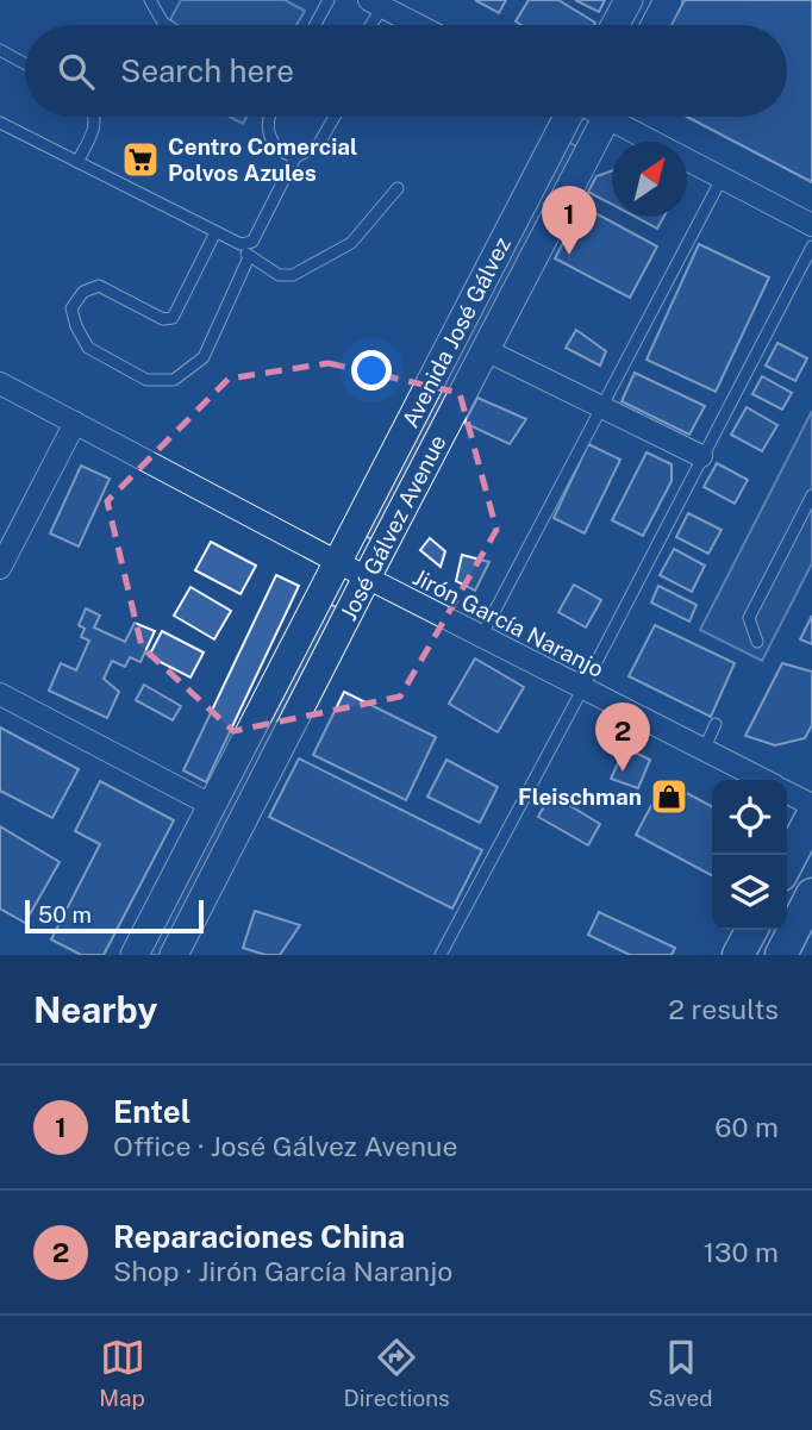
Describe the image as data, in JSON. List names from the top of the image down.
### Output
{
  "streets": {
    "street": ["Avenida José Gálvez", "José Gálvez Avenue", "Jirón García Naranjo"]
  },
  "crossings": [
    ["Avenida José Gálvez", "José Gálvez Avenue"],
    ["Avenida José Gálvez", "Jirón García Naranjo"],
    ["José Gálvez Avenue", "Jirón García Naranjo"]
  ],
  "places": {
    "supermarket": ["Centro Comercial Polvos Azules"],
    "shop": ["Fleischman"]
  },
  "scale_bar": "50 m",
  "north": "top right",
  "page": {
    "search": "Search here",
    "pins": ["1", "2"],
    "scale": "50 m",
    "heading": ["Nearby", "2 results"],
    "list": [
      {
        "mark": "1",
        "name": "Entel",
        "note": "Office · José Gálvez Avenue",
        "value": "60 m"
      },
      {
        "mark": "2",
        "name": "Reparaciones China",
        "note": "Shop · Jirón García Naranjo",
        "value": "130 m"
      }
    ],
    "nav": ["Map", "Directions", "Saved"]
  }
}
